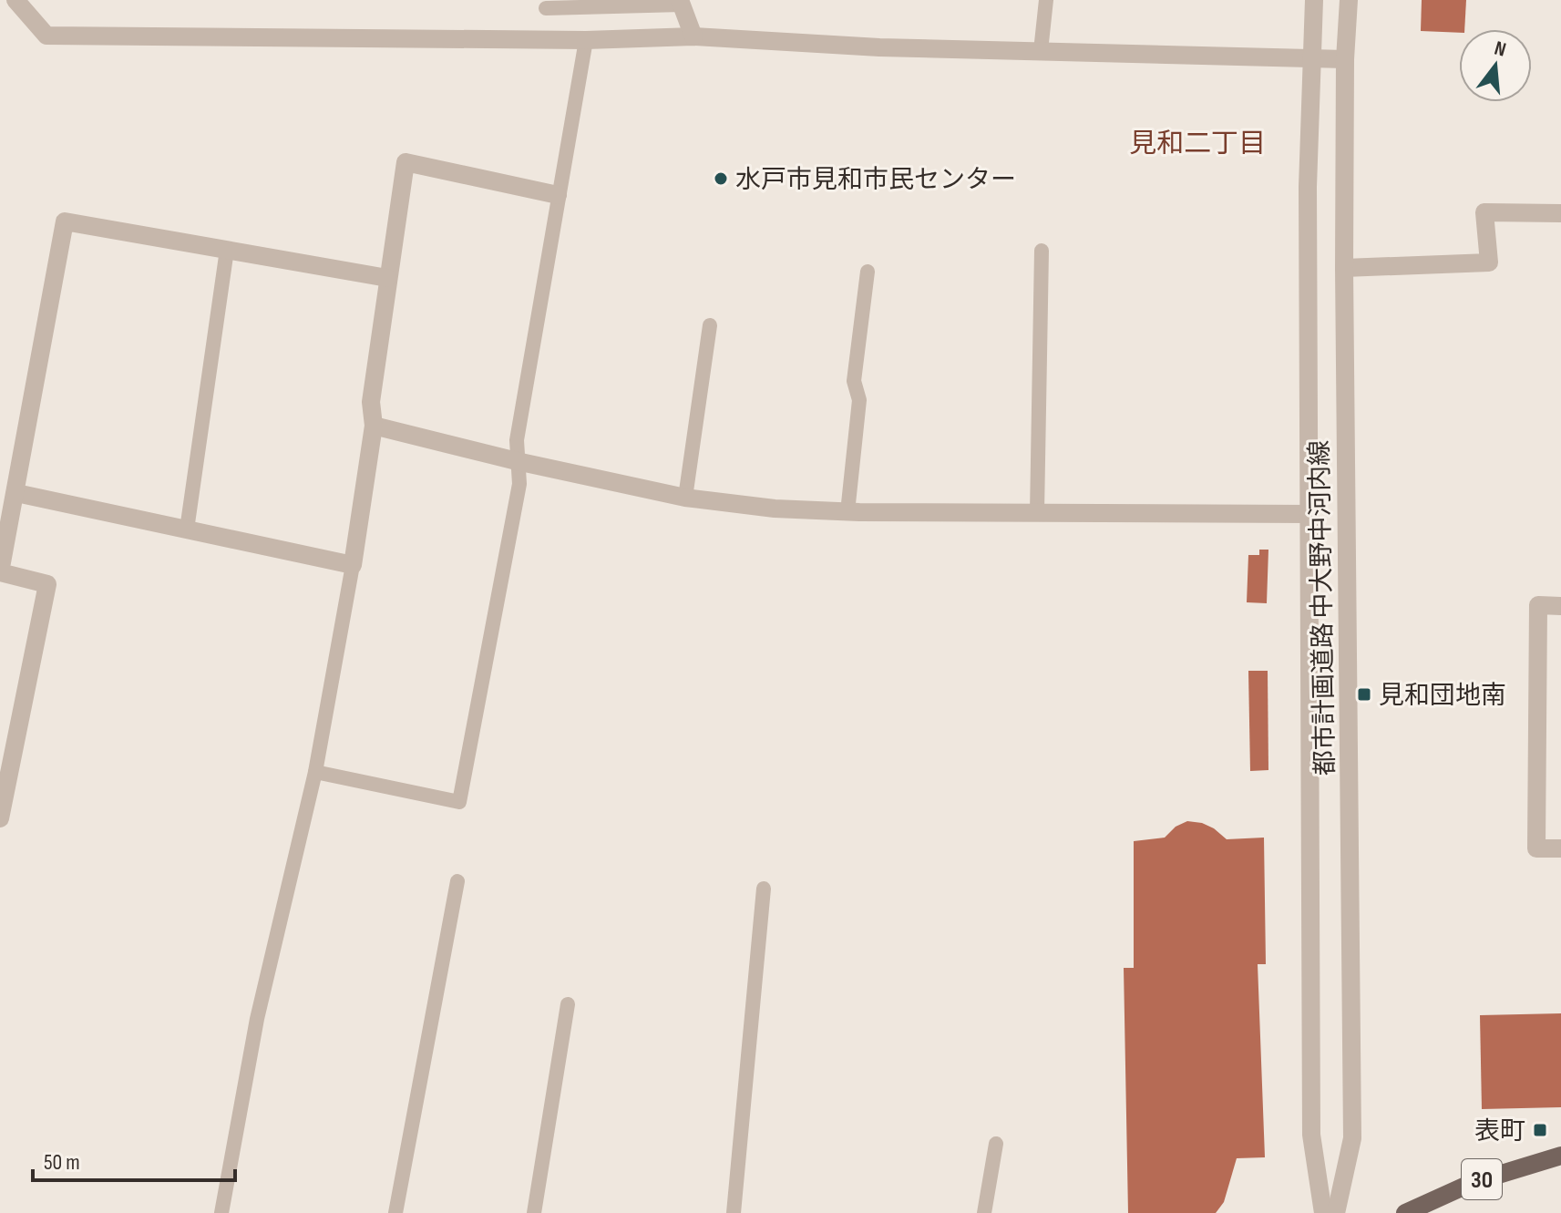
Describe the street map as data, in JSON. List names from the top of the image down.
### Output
{
  "streets": {
    "main road": ["30"],
    "street": ["都市計画道路 中大野中河内線"]
  },
  "districts": ["見和二丁目"],
  "places": {
    "other": ["水戸市見和市民センター"],
    "transit": ["見和団地南", "表町"]
  },
  "scale_bar": "50 m",
  "north": "top"
}
